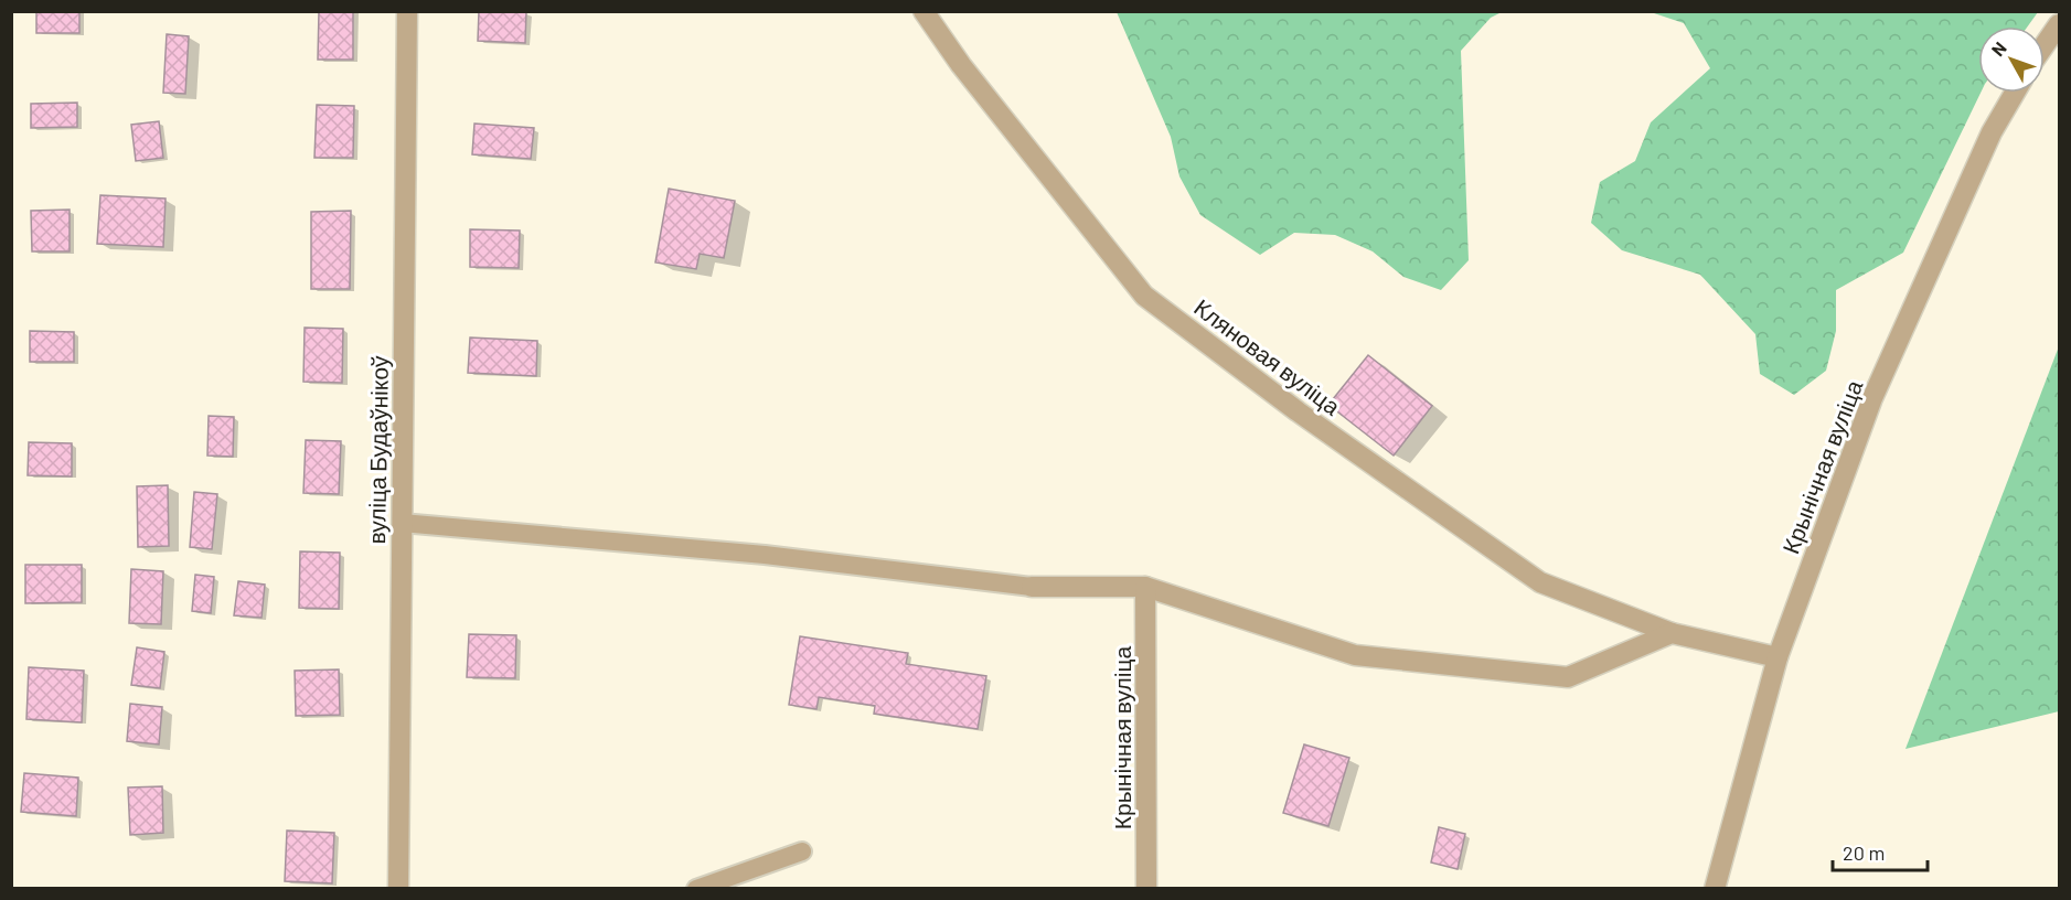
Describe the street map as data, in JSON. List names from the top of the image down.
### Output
{
  "streets": {
    "street": ["Кляновая вуліца", "вуліца Будаўнікоў", "Крынічная вуліца"]
  },
  "crossings": [
    ["Кляновая вуліца", "Крынічная вуліца"]
  ],
  "scale_bar": "20 m",
  "north": "top left"
}
